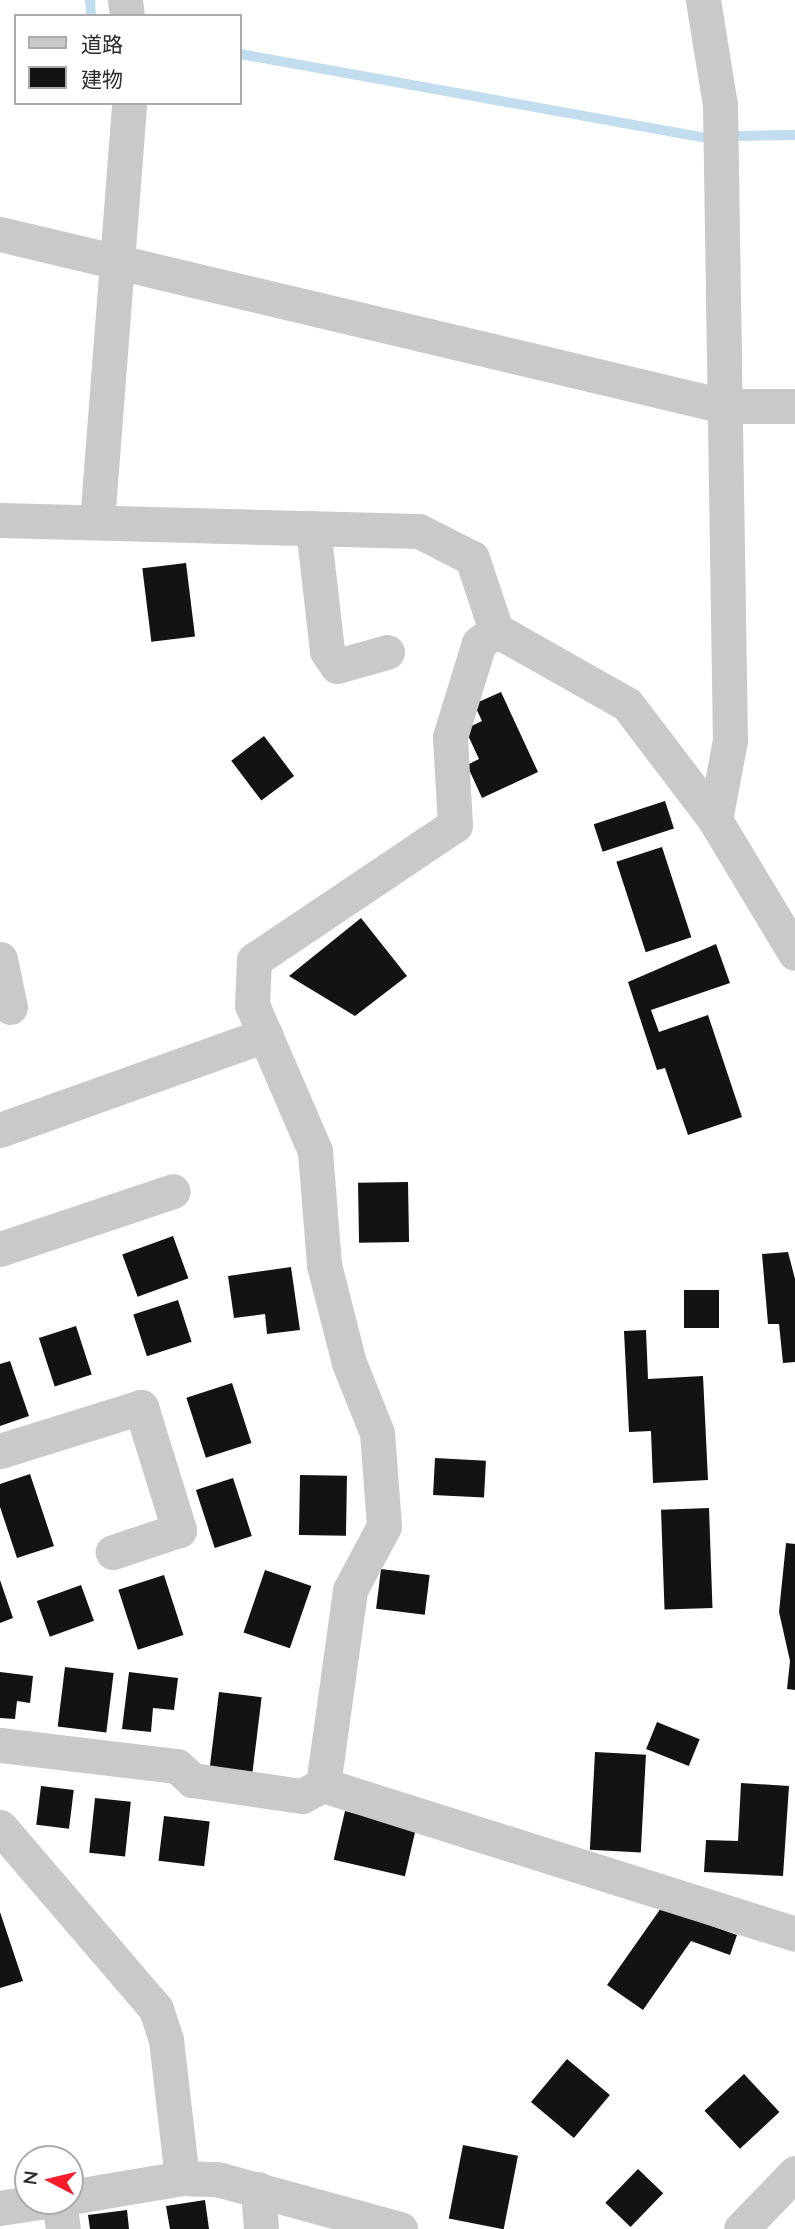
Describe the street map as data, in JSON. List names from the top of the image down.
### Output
{
  "legend": ["道路", "建物"],
  "north": "left"
}
